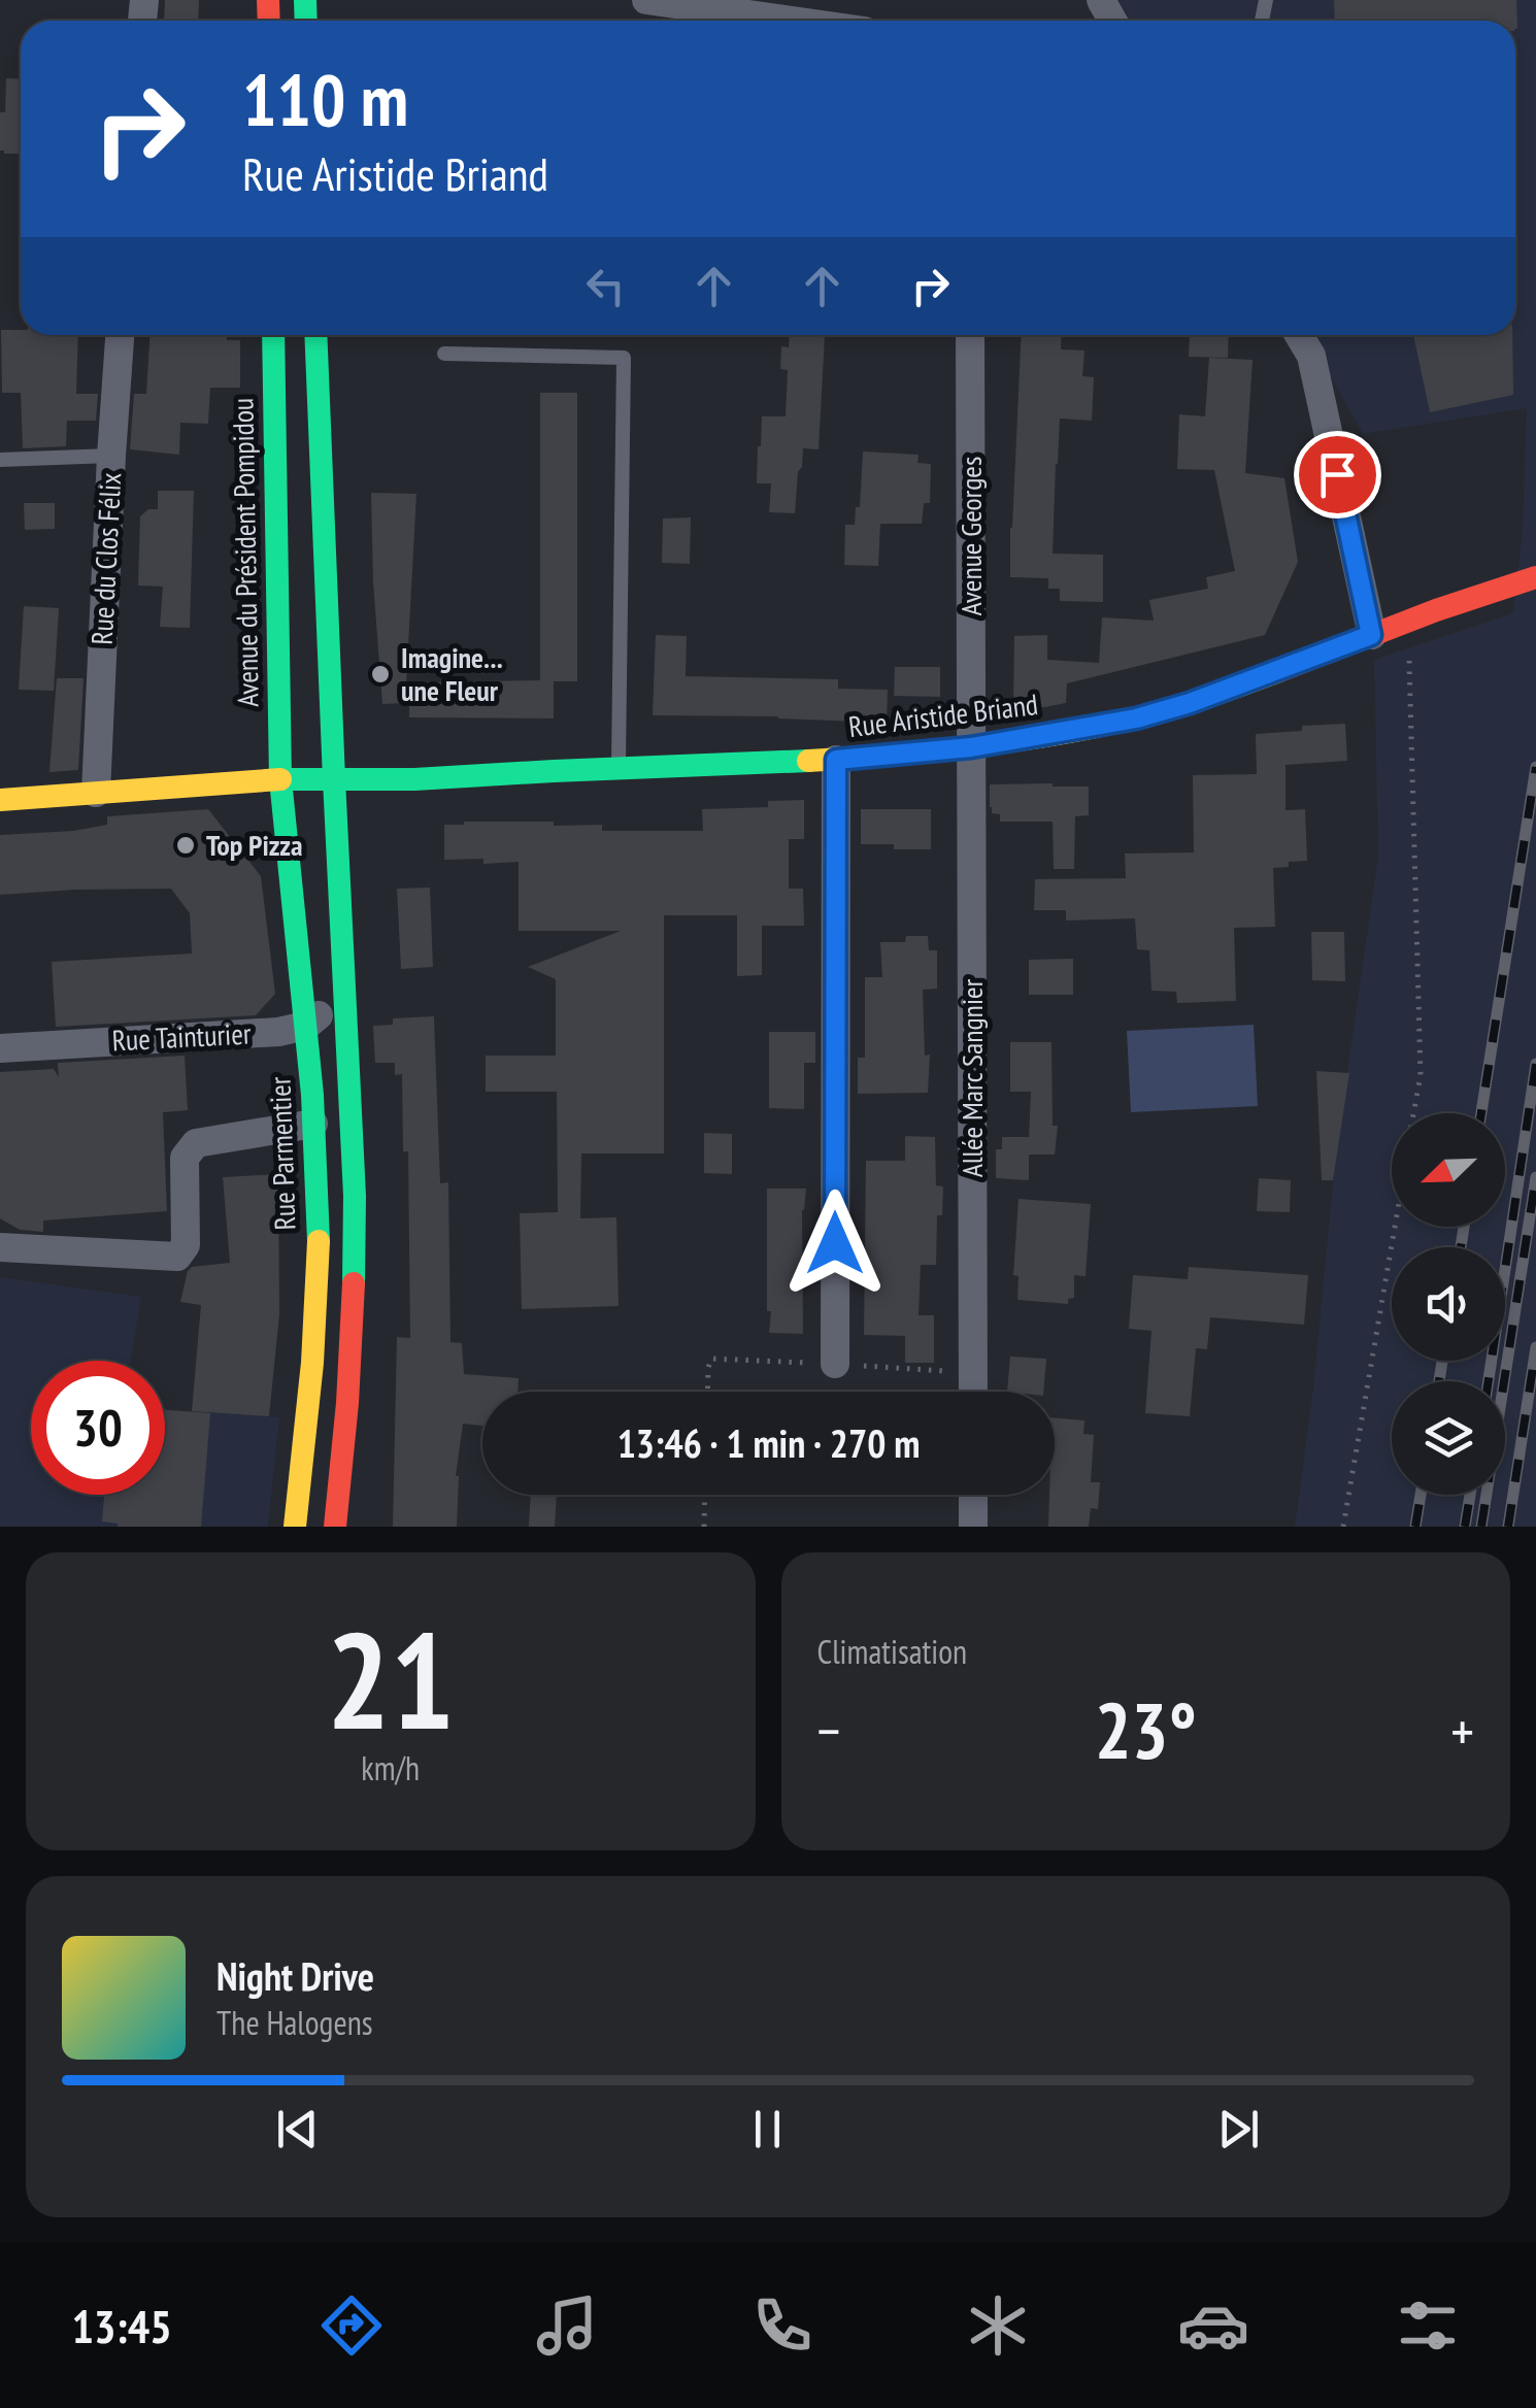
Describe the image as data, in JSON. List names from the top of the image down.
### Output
{
  "streets": {
    "main road": ["Avenue du Président Pompidou", "Rue Aristide Briand", "Rue Parmentier"],
    "street": [
      "Avenue Georges",
      "Rue du Clos Félix",
      "Rue Tainturier",
      "Allée Marc Sangnier"
    ]
  },
  "crossings": [
    ["Avenue Georges", "Rue Aristide Briand"],
    ["Avenue Georges", "Allée Marc Sangnier"],
    ["Avenue du Président Pompidou", "Rue Aristide Briand"],
    ["Avenue du Président Pompidou", "Rue Parmentier"],
    ["Rue Aristide Briand", "Allée Marc Sangnier"],
    ["Rue Aristide Briand", "Rue Parmentier"],
    ["Rue Tainturier", "Rue Parmentier"]
  ],
  "places": ["Imagine... une Fleur", "Top Pizza"],
  "north": "bottom left",
  "page": {
    "turn": ["110 m", "Rue Aristide Briand"],
    "limit": "30",
    "trip": "13:46 · 1 min · 270 m",
    "tile": [
      ["21", "km/h"],
      "Climatisation"
    ],
    "heat": ["−", "23°", "+"],
    "song": ["Night Drive", "The Halogens"],
    "tabs": "13:45"
  }
}
